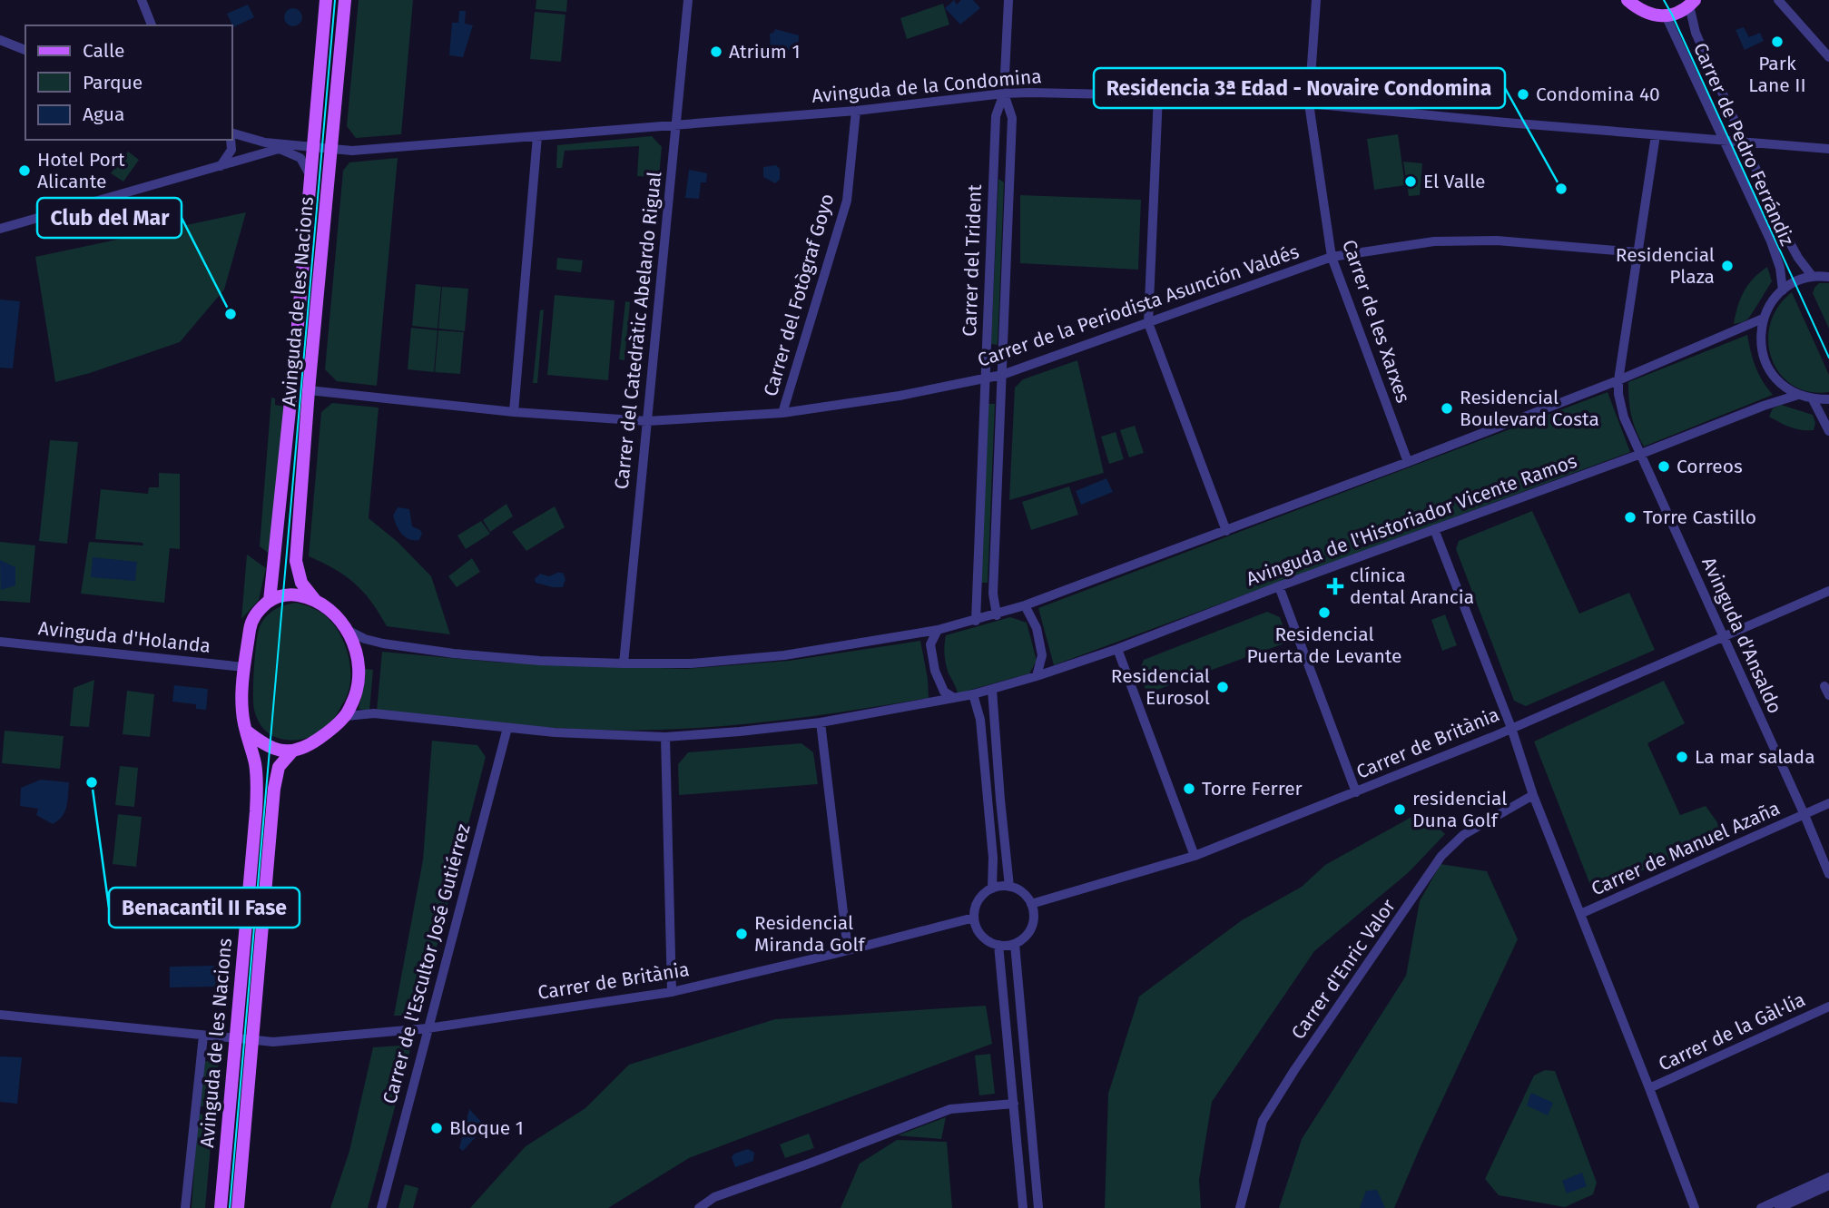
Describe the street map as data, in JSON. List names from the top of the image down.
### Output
{
  "streets": {
    "main road": ["Avinguda de les Nacions"],
    "street": [
      "Avinguda de la Condomina",
      "Carrer de Pedro Ferrándiz",
      "Carrer del Trident",
      "Carrer del Fotògraf Goyo",
      "Carrer de la Periodista Asunción Valdés",
      "Carrer de les Xarxes",
      "Carrer del Catedràtic Abelardo Rigual",
      "Avinguda de l'Historiador Vicente Ramos",
      "Avinguda d'Ansaldo",
      "Avinguda d'Holanda",
      "Carrer de Britània",
      "Carrer de Manuel Azaña",
      "Carrer de l'Escultor José Gutiérrez",
      "Carrer d'Enric Valor",
      "Carrer de la Gàl·lia"
    ]
  },
  "crossings": [
    ["Avinguda de la Condomina", "Carrer de Pedro Ferrándiz"],
    ["Avinguda de la Condomina", "Carrer del Trident"],
    ["Avinguda de la Condomina", "Carrer del Fotògraf Goyo"],
    ["Avinguda de la Condomina", "Avinguda de les Nacions"],
    ["Avinguda de la Condomina", "Carrer de les Xarxes"],
    ["Avinguda de la Condomina", "Carrer del Catedràtic Abelardo Rigual"],
    ["Avinguda de la Condomina", "Avinguda d'Ansaldo"],
    ["Carrer del Trident", "Carrer de la Periodista Asunción Valdés"],
    ["Carrer del Fotògraf Goyo", "Carrer de la Periodista Asunción Valdés"],
    ["Avinguda de les Nacions", "Carrer de la Periodista Asunción Valdés"],
    ["Avinguda de les Nacions", "Avinguda de l'Historiador Vicente Ramos"],
    ["Avinguda de les Nacions", "Avinguda d'Holanda"],
    ["Avinguda de les Nacions", "Carrer de Britània"],
    ["Carrer de la Periodista Asunción Valdés", "Carrer de les Xarxes"],
    ["Carrer de la Periodista Asunción Valdés", "Carrer del Catedràtic Abelardo Rigual"],
    ["Carrer de la Periodista Asunción Valdés", "Avinguda d'Ansaldo"],
    ["Avinguda de l'Historiador Vicente Ramos", "Avinguda d'Ansaldo"],
    ["Avinguda de l'Historiador Vicente Ramos", "Avinguda d'Holanda"],
    ["Avinguda de l'Historiador Vicente Ramos", "Carrer de l'Escultor José Gutiérrez"],
    ["Avinguda d'Ansaldo", "Carrer de Britània"],
    ["Avinguda d'Ansaldo", "Carrer de Manuel Azaña"],
    ["Carrer de Britània", "Carrer de l'Escultor José Gutiérrez"]
  ],
  "places": {
    "other": [
      "Park Lane II",
      "Atrium 1",
      "Condomina 40",
      "Hotel Port Alicante",
      "El Valle",
      "Residencia 3ª Edad - Novaire Condomina",
      "Residencial Plaza",
      "Club del Mar",
      "Residencial Boulevard Costa",
      "Correos",
      "Torre Castillo",
      "Residencial Puerta de Levante",
      "Residencial Eurosol",
      "La mar salada",
      "Benacantil II Fase",
      "Torre Ferrer",
      "residencial Duna Golf",
      "Residencial Miranda Golf",
      "Bloque 1"
    ],
    "health": ["clínica dental Arancia"]
  },
  "legend": ["Calle", "Parque", "Agua"]
}
